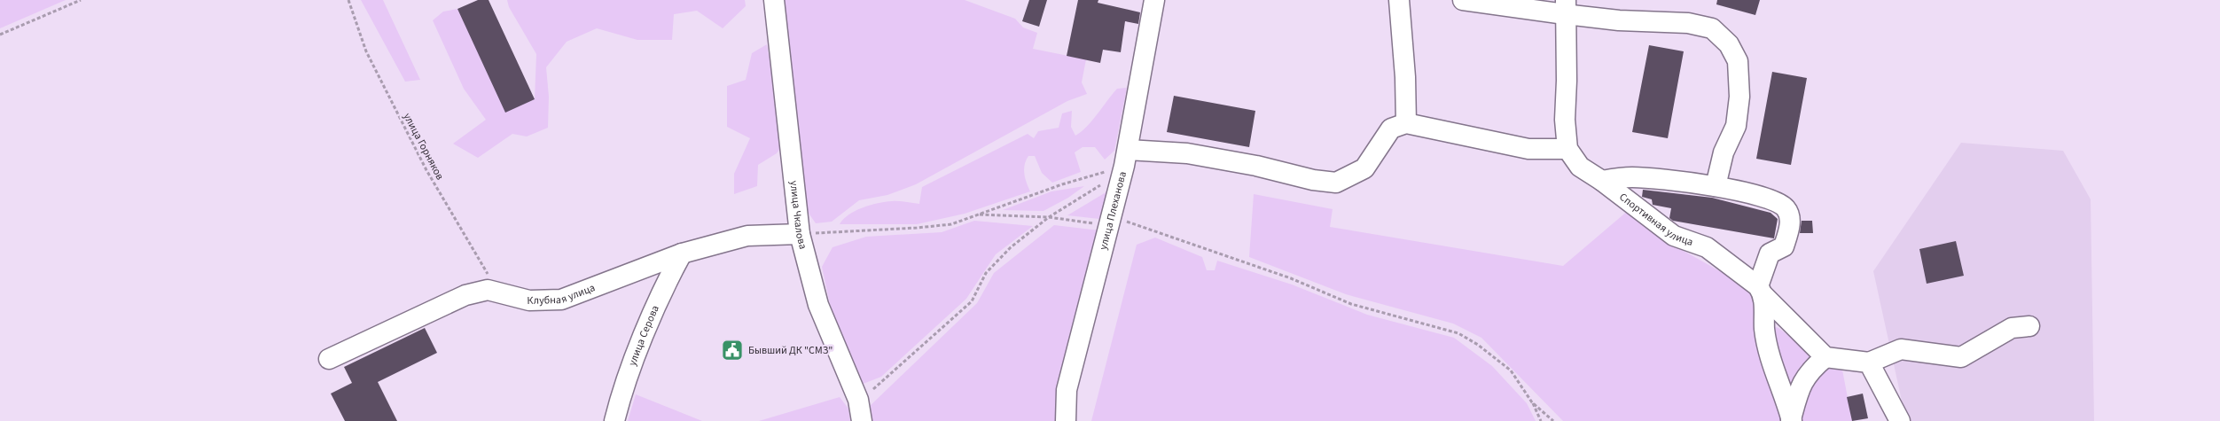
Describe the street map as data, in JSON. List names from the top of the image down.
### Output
{
  "streets": {
    "street": [
      "улица Плеханова",
      "улица Чкалова",
      "Спортивная улица",
      "Клубная улица",
      "улица Серова"
    ],
    "path": ["улица Горняков"]
  },
  "crossings": [
    ["улица Горняков", "Клубная улица"],
    ["улица Чкалова", "Клубная улица"],
    ["Клубная улица", "улица Серова"]
  ],
  "places": {
    "public building": ["Бывший ДК \"СМЗ\""]
  }
}
